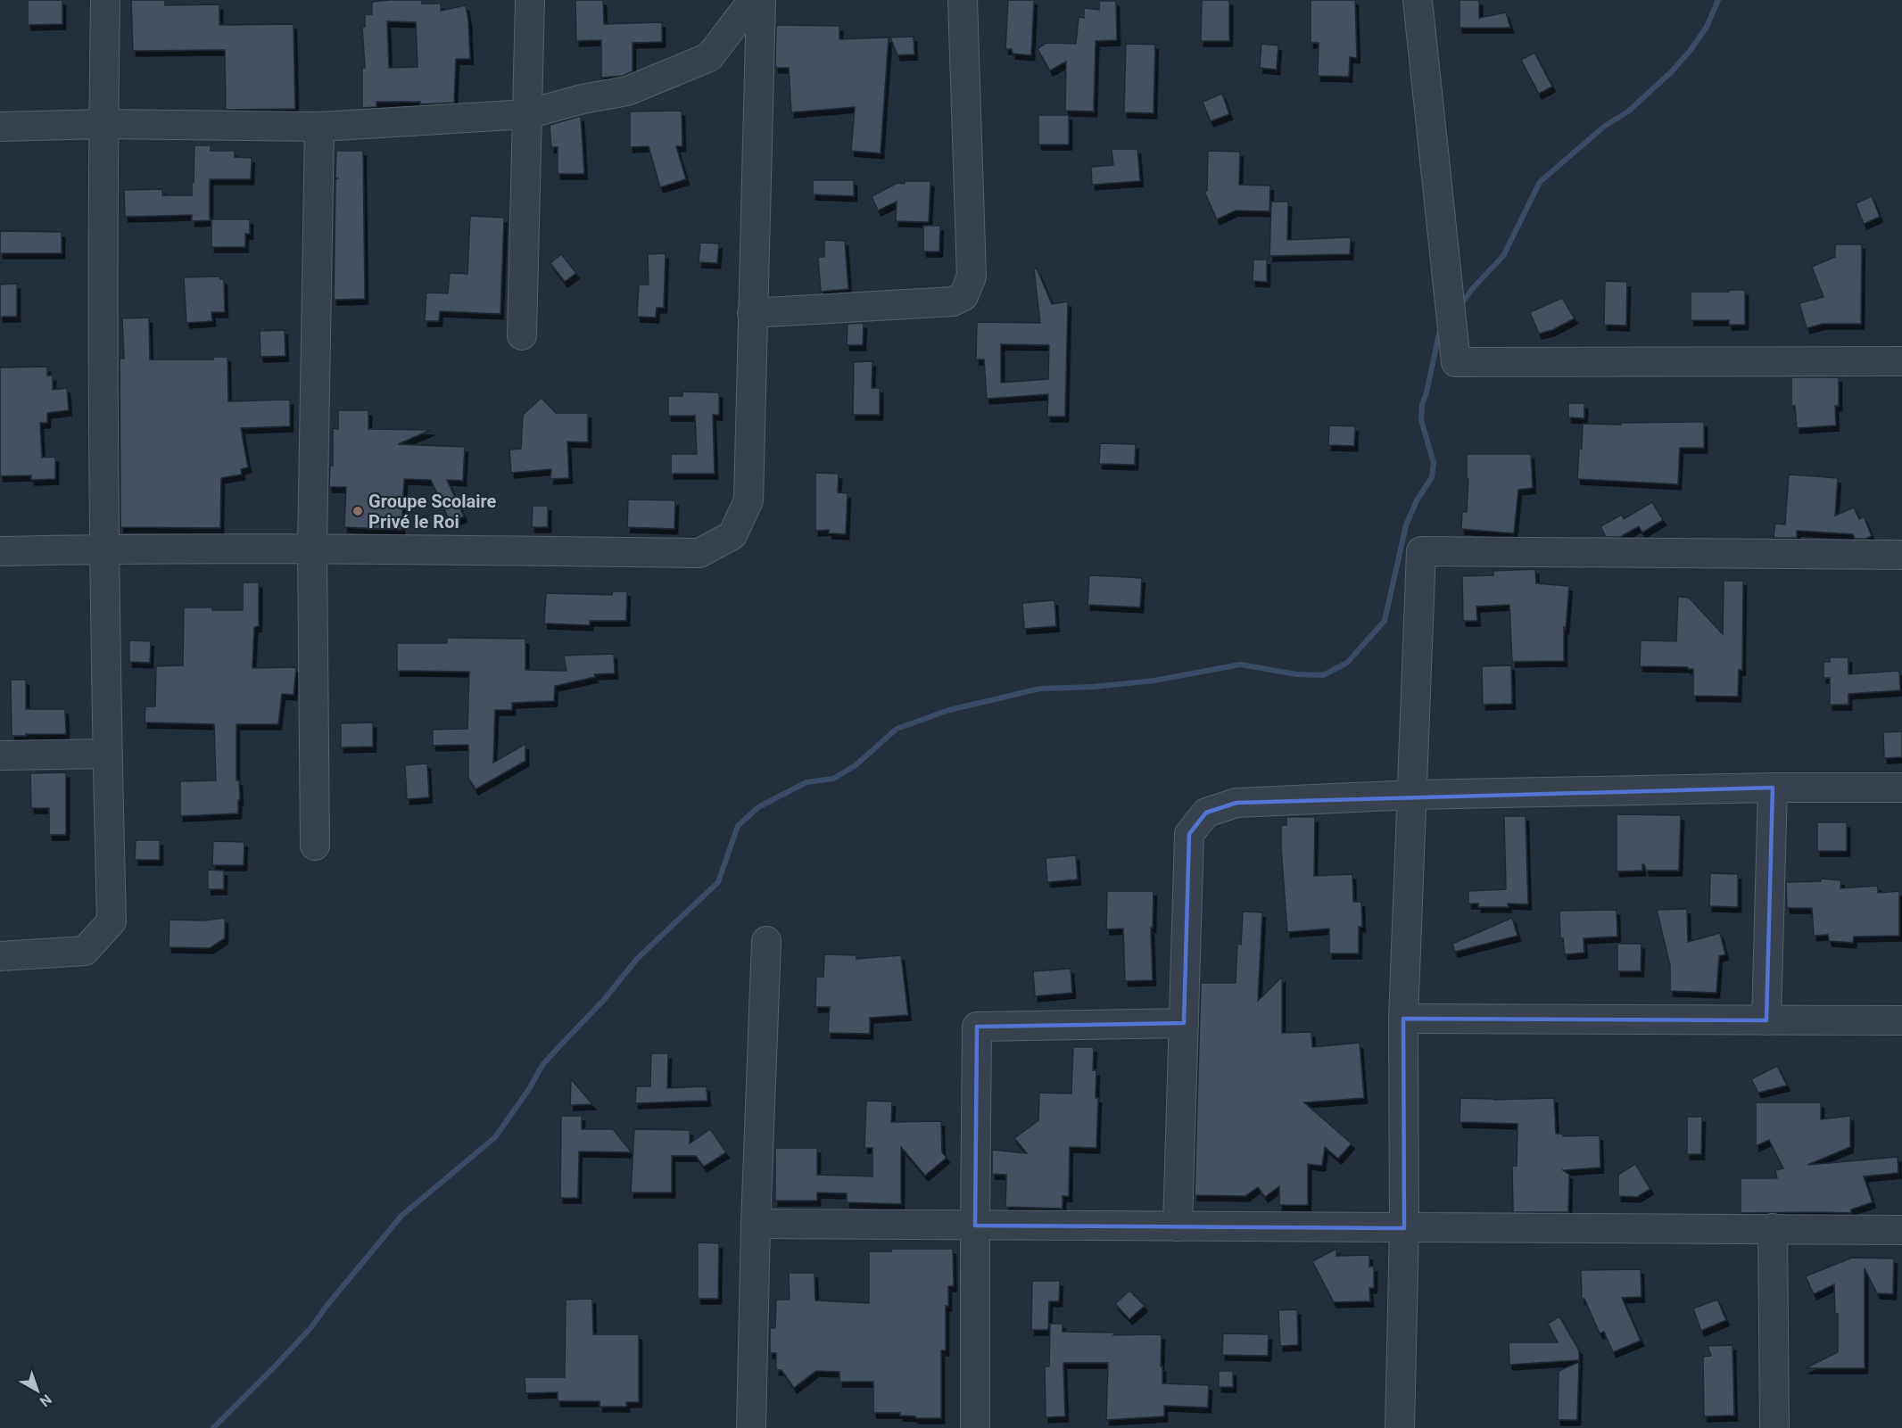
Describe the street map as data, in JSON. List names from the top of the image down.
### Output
{
  "places": ["Groupe Scolaire Privé le Roi"],
  "north": "bottom right"
}
